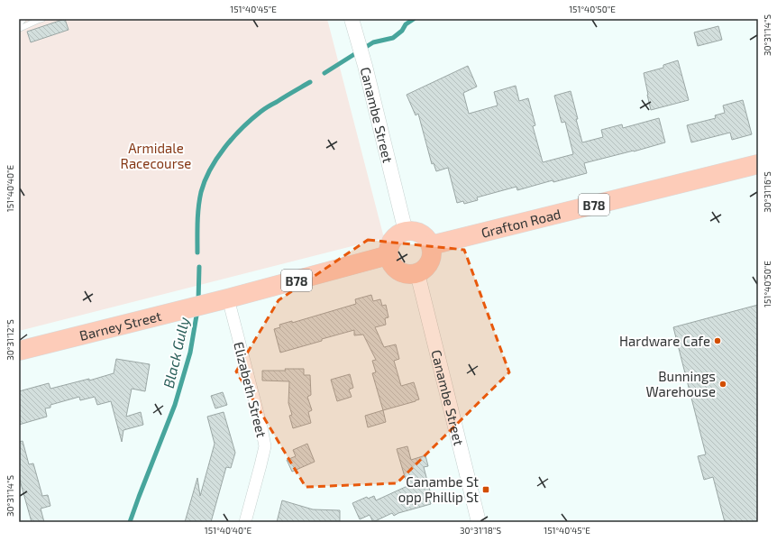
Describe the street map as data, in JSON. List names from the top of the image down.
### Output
{
  "streets": {
    "main road": ["B78", "Grafton Road", "Barney Street"],
    "street": ["Canambe Street", "Elizabeth Street"]
  },
  "crossings": [
    ["Canambe Street", "Grafton Road"],
    ["Canambe Street", "Barney Street"],
    ["Grafton Road", "Barney Street"],
    ["Barney Street", "Elizabeth Street"]
  ],
  "water": ["Black Gully"],
  "parks": ["Armidale Racecourse"],
  "places": {
    "other": ["Hardware Cafe", "Bunnings Warehouse"],
    "transit": ["Canambe St opp Phillip St"]
  },
  "coordinates": [
    "151°40'45\"E",
    "151°40'50\"E",
    "30°31'14\"S",
    "151°40'40\"E",
    "30°31'16\"S",
    "30°31'12\"S",
    "30°31'18\"S"
  ]
}
